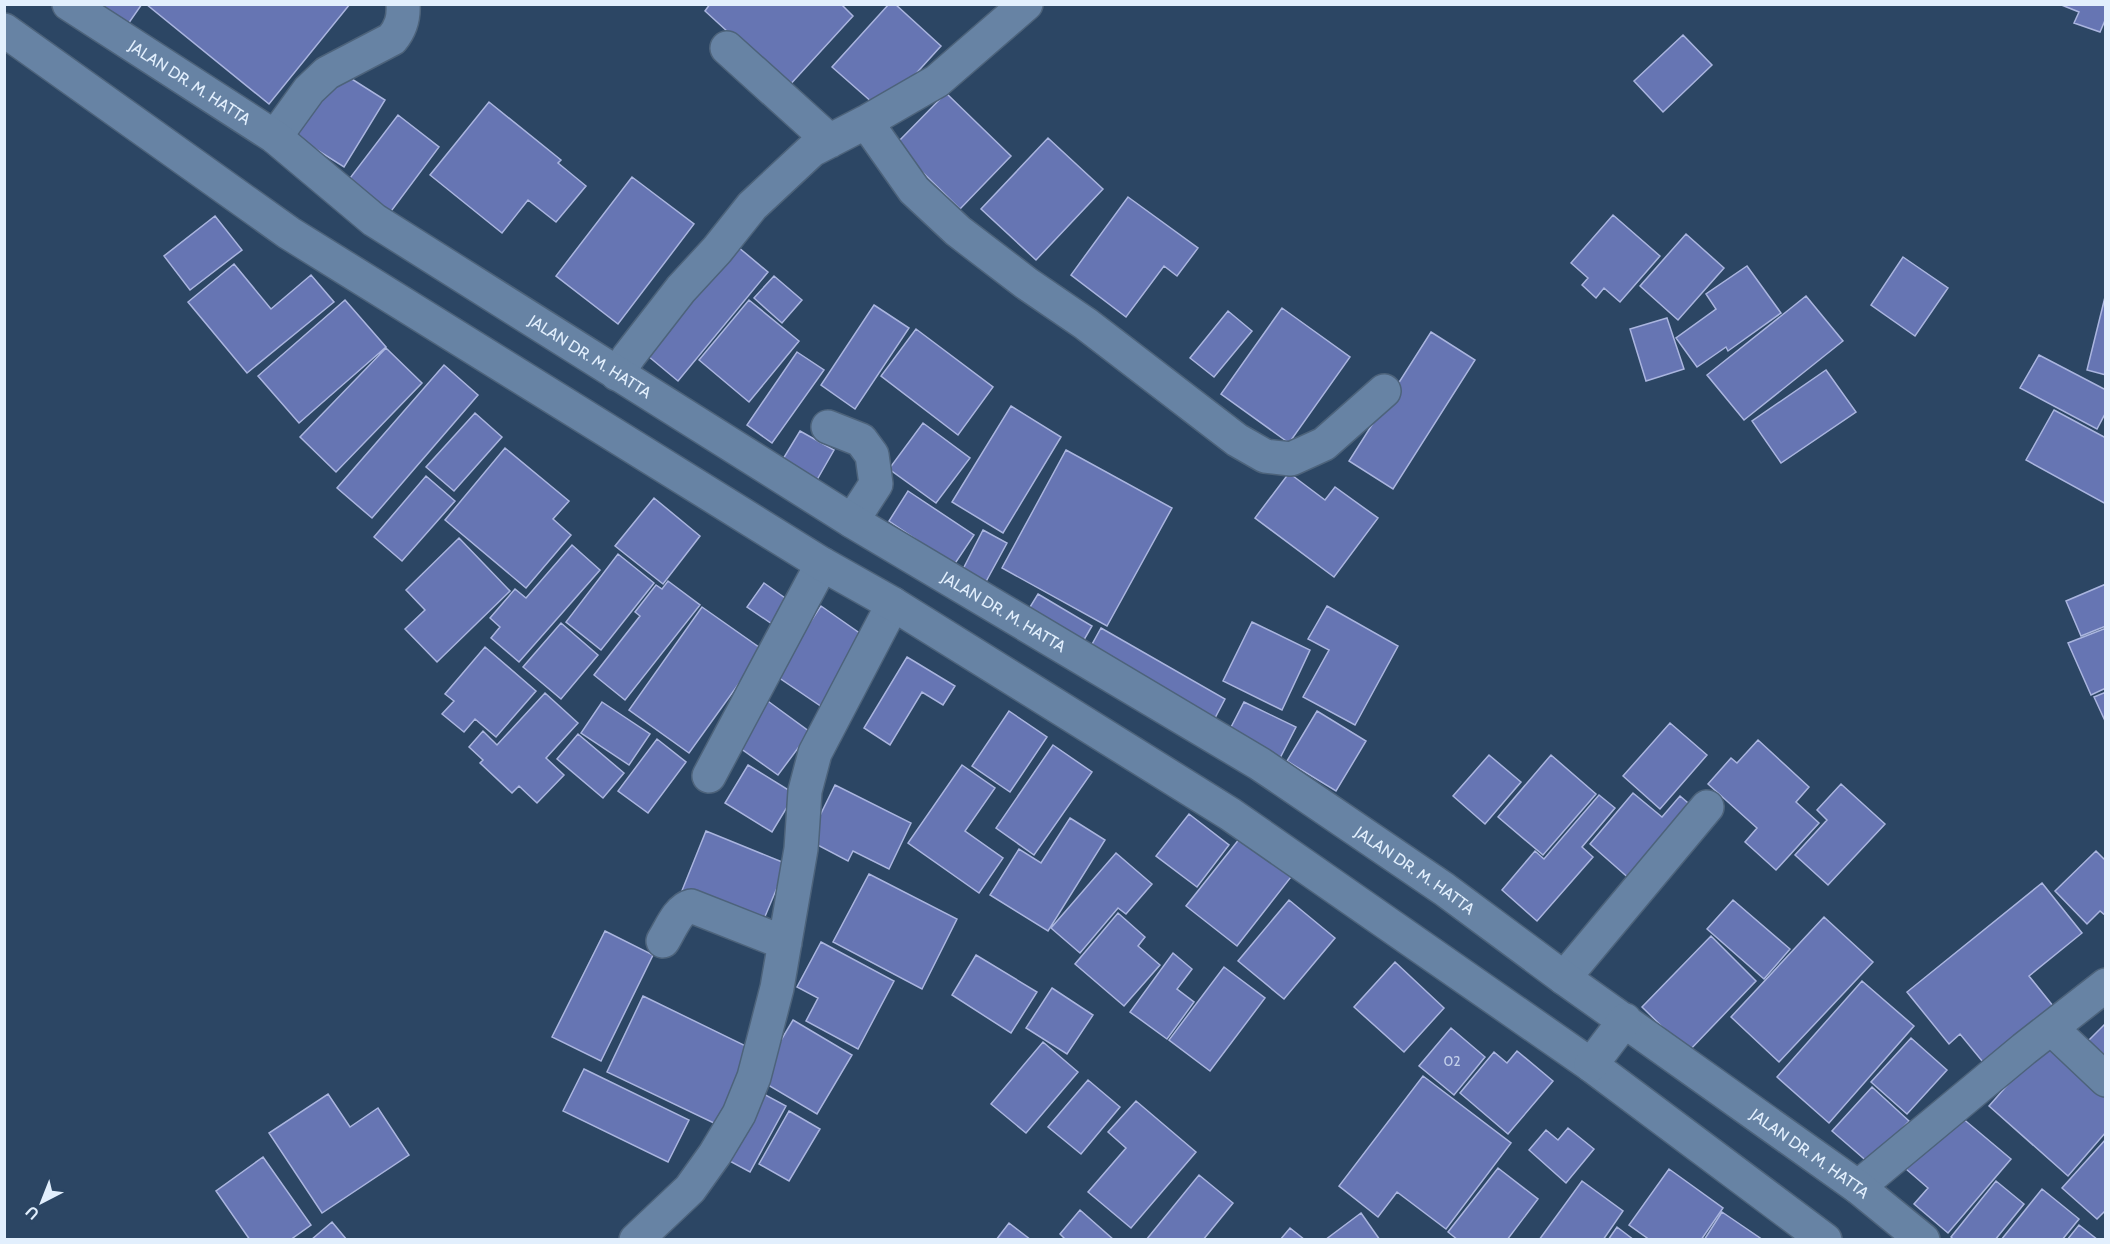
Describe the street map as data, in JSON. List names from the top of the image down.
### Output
{
  "streets": {
    "main road": ["JALAN DR. M. HATTA"]
  },
  "house_numbers": ["02"],
  "north": "bottom left"
}
